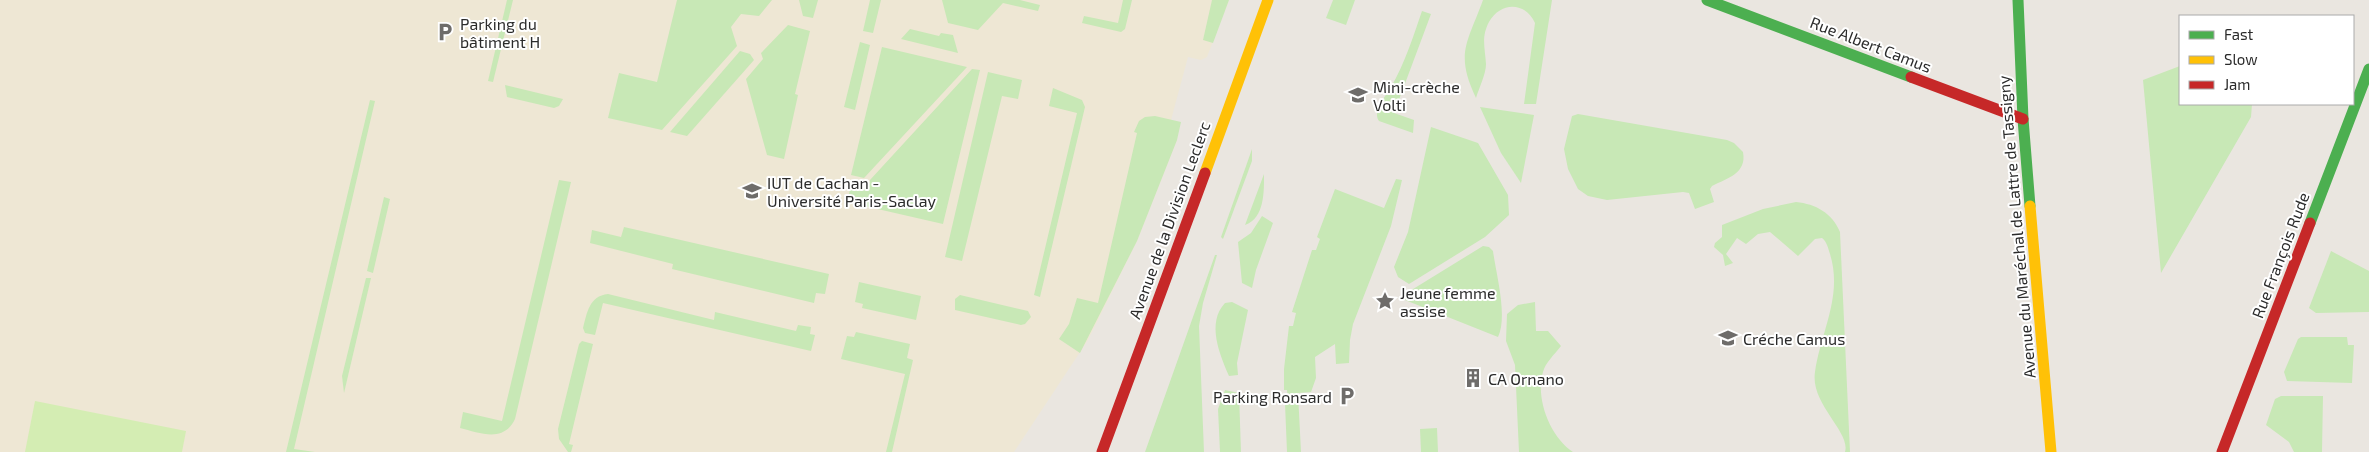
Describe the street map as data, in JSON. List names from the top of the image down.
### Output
{
  "streets": {
    "street": [
      "Rue Albert Camus",
      "Avenue de la Division Leclerc",
      "Avenue du Maréchal de Lattre de Tassigny",
      "Rue François Rude"
    ]
  },
  "crossings": [
    ["Rue Albert Camus", "Avenue du Maréchal de Lattre de Tassigny"]
  ],
  "places": {
    "parking": ["Parking du bâtiment H", "Parking Ronsard"],
    "school or university": ["Mini-crèche Volti", "IUT de Cachan - Université Paris-Saclay", "Créche Camus"],
    "place": ["Jeune femme assise"],
    "building": ["CA Ornano"]
  },
  "legend": ["Fast", "Slow", "Jam"]
}
